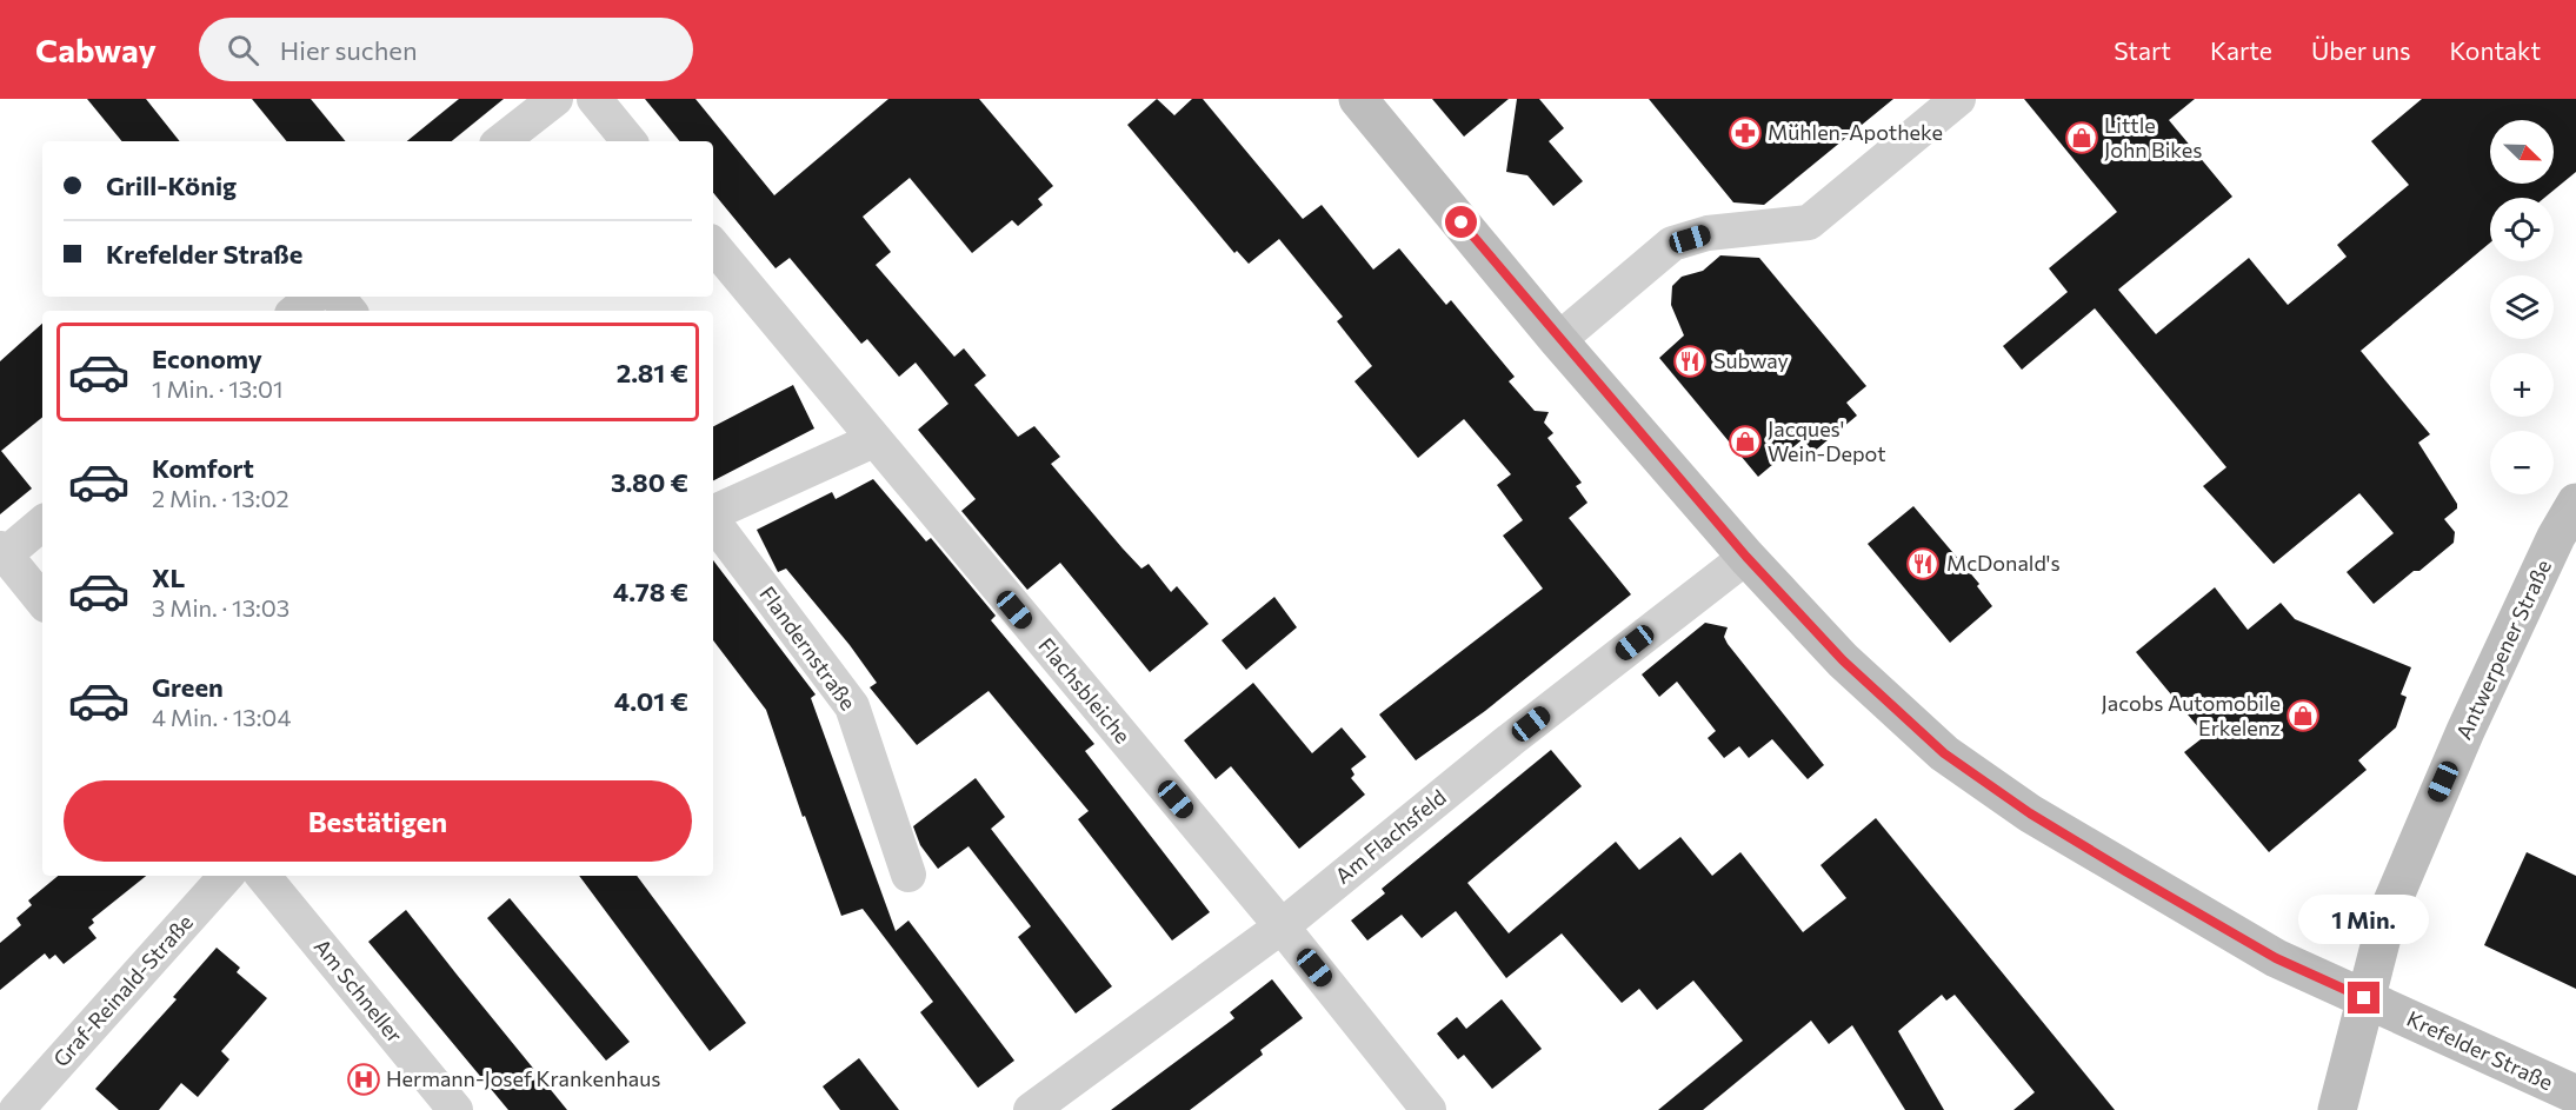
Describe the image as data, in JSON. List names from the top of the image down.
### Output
{
  "streets": {
    "main road": ["Antwerpener Straße", "Krefelder Straße"],
    "street": [
      "Flandernstraße",
      "Flachsbleiche",
      "Am Flachsfeld",
      "Graf-Reinald-Straße",
      "Am Schneller"
    ]
  },
  "crossings": [
    ["Antwerpener Straße", "Krefelder Straße"],
    ["Flachsbleiche", "Am Flachsfeld"],
    ["Am Flachsfeld", "Krefelder Straße"]
  ],
  "places": {
    "pharmacy": ["Mühlen-Apotheke"],
    "shop": ["Little John Bikes", "Jacques' Wein-Depot", "Jacobs Automobile Erkelenz"],
    "restaurant": ["Subway", "McDonald's"],
    "hospital": ["Hermann-Josef Krankenhaus"]
  },
  "north": "bottom right",
  "page": {
    "header": "Cabway",
    "search": "Hier suchen",
    "nav": [
      "Start",
      "Karte",
      "Über uns",
      "Kontakt"
    ],
    "map_buttons": ["+", "−"],
    "banner": ["Grill-König", "Krefelder Straße"],
    "list": [
      {
        "name": "Economy",
        "note": "1 Min. · 13:01",
        "value": "2.81 €"
      },
      {
        "name": "Komfort",
        "note": "2 Min. · 13:02",
        "value": "3.80 €"
      },
      {
        "name": "XL",
        "note": "3 Min. · 13:03",
        "value": "4.78 €"
      },
      {
        "name": "Green",
        "note": "4 Min. · 13:04",
        "value": "4.01 €"
      }
    ],
    "buttons": "Bestätigen",
    "bubble": "1 Min."
  }
}
